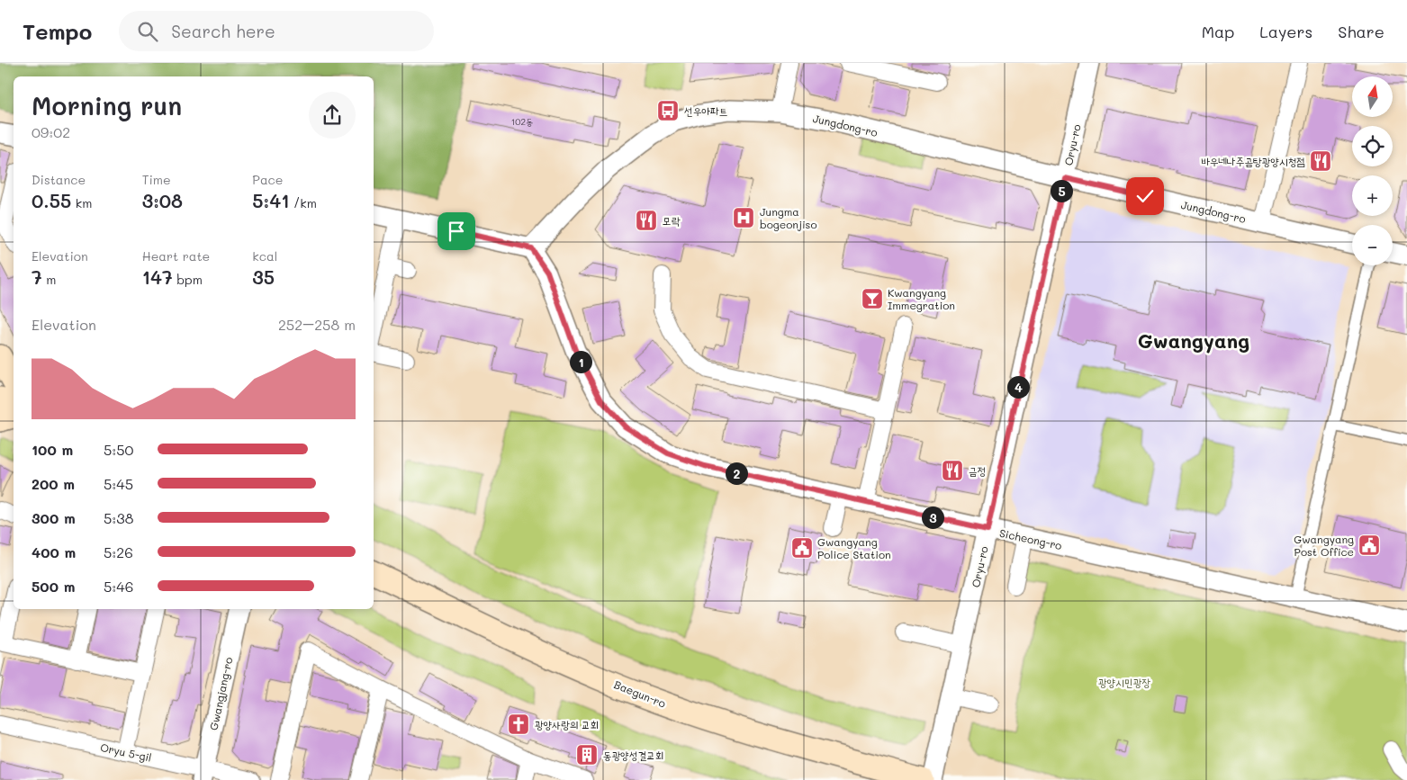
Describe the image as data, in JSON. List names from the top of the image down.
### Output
{
  "streets": {
    "main road": ["Baegun-ro"],
    "street": [
      "Jungdong-ro",
      "Oryu-ro",
      "Sicheong-ro",
      "Gwangjang-ro",
      "Oryu 5-gil"
    ]
  },
  "crossings": [
    ["Jungdong-ro", "Oryu-ro"],
    ["Jungdong-ro", "Sicheong-ro"],
    ["Oryu-ro", "Sicheong-ro"],
    ["Gwangjang-ro", "Oryu 5-gil"]
  ],
  "districts": ["Gwangyang"],
  "parks": ["광양시민광장"],
  "places": {
    "bus stop": ["선우아파트"],
    "restaurant": ["바우네나주곰탕광양시청점", "모락", "금정"],
    "hospital": ["Jungma bogeonjiso"],
    "bar": ["Kwangyang Immegration"],
    "public building": ["Gwangyang Post Office", "Gwangyang Police Station"],
    "church": ["광양사랑의 교회"],
    "building": ["동광양성결교회"]
  },
  "house_numbers": ["102동"],
  "north": "top",
  "page": {
    "header": "Tempo",
    "search": "Search here",
    "nav": ["Map", "Layers", "Share"],
    "map_buttons": ["+", "−"],
    "heading": ["Morning run", "09:02"],
    "stats": [
      ["Distance", "0.55 km"],
      ["Time", "3:08"],
      ["Pace", "5:41 /km"],
      ["Elevation", "7 m"],
      ["Heart rate", "147 bpm"],
      ["kcal", "35"]
    ],
    "pins": [
      "5",
      "1",
      "4",
      "2",
      "3"
    ],
    "chart": ["Elevation", "252–258 m"],
    "list": [
      {
        "name": "100 m",
        "note": "5:50"
      },
      {
        "name": "200 m",
        "note": "5:45"
      },
      {
        "name": "300 m",
        "note": "5:38"
      },
      {
        "name": "400 m",
        "note": "5:26"
      },
      {
        "name": "500 m",
        "note": "5:46"
      }
    ]
  }
}
